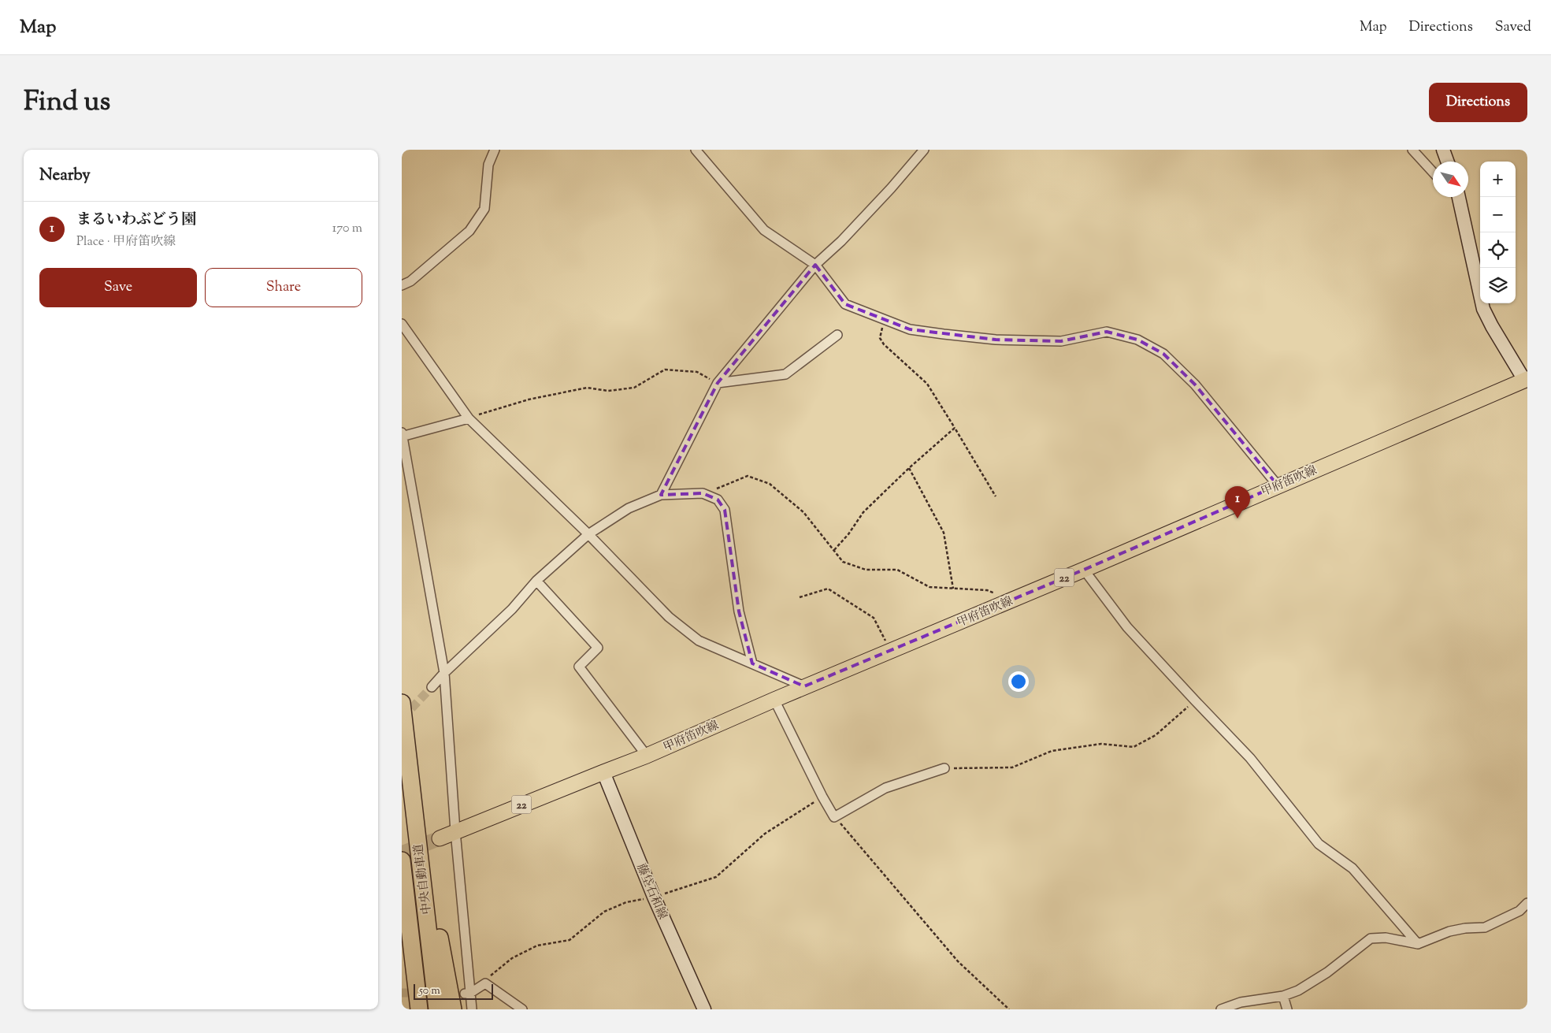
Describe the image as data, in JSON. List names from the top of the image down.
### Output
{
  "streets": {
    "highway": ["中央自動車道"],
    "main road": ["甲府笛吹線", "22", "藤垈石和線"]
  },
  "crossings": [
    ["甲府笛吹線", "藤垈石和線"]
  ],
  "scale_bar": "50 m",
  "north": "bottom right",
  "page": {
    "header": "Map",
    "nav": ["Map", "Directions", "Saved"],
    "title": "Find us",
    "buttons": [
      "Directions",
      ["Save", "Share"]
    ],
    "heading": "Nearby",
    "map_buttons": ["+", "−"],
    "list": [
      {
        "mark": "1",
        "name": "まるいわぶどう園",
        "note": "Place · 甲府笛吹線",
        "value": "170 m"
      }
    ],
    "pins": "1",
    "scale": "50 m"
  }
}
